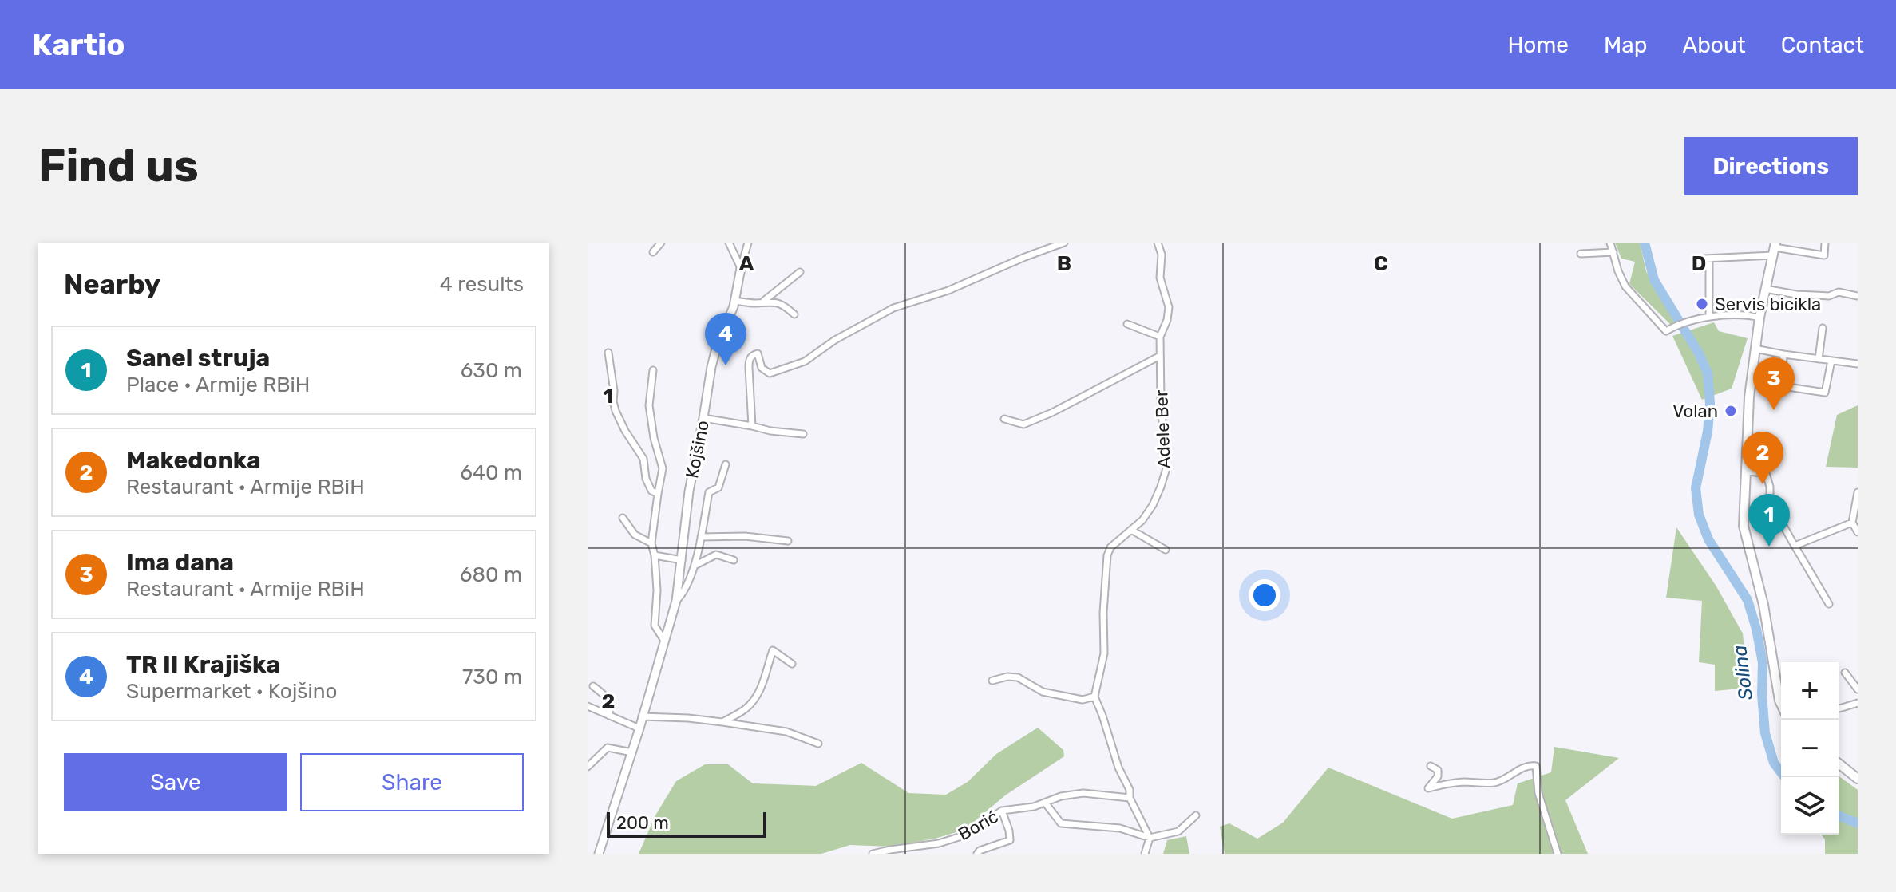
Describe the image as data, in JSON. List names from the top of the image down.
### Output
{
  "streets": {
    "street": ["Adele Ber", "Kojšino", "Borić"]
  },
  "water": ["Solina"],
  "places": ["Servis bicikla", "Volan"],
  "scale_bar": "200 m",
  "page": {
    "header": "Kartio",
    "nav": [
      "Home",
      "Map",
      "About",
      "Contact"
    ],
    "buttons": [
      "Directions",
      ["Save", "Share"]
    ],
    "title": "Find us",
    "heading": ["Nearby", "4 results"],
    "pins": [
      "4",
      "3",
      "2",
      "1"
    ],
    "list": [
      {
        "mark": "1",
        "name": "Sanel struja",
        "note": "Place · Armije RBiH",
        "value": "630 m"
      },
      {
        "mark": "2",
        "name": "Makedonka",
        "note": "Restaurant · Armije RBiH",
        "value": "640 m"
      },
      {
        "mark": "3",
        "name": "Ima dana",
        "note": "Restaurant · Armije RBiH",
        "value": "680 m"
      },
      {
        "mark": "4",
        "name": "TR II Krajiška",
        "note": "Supermarket · Kojšino",
        "value": "730 m"
      }
    ],
    "map_buttons": ["+", "−"],
    "scale": "200 m"
  },
  "grid": {
    "columns": [
      "A",
      "B",
      "C",
      "D"
    ],
    "rows": ["1", "2"]
  }
}
